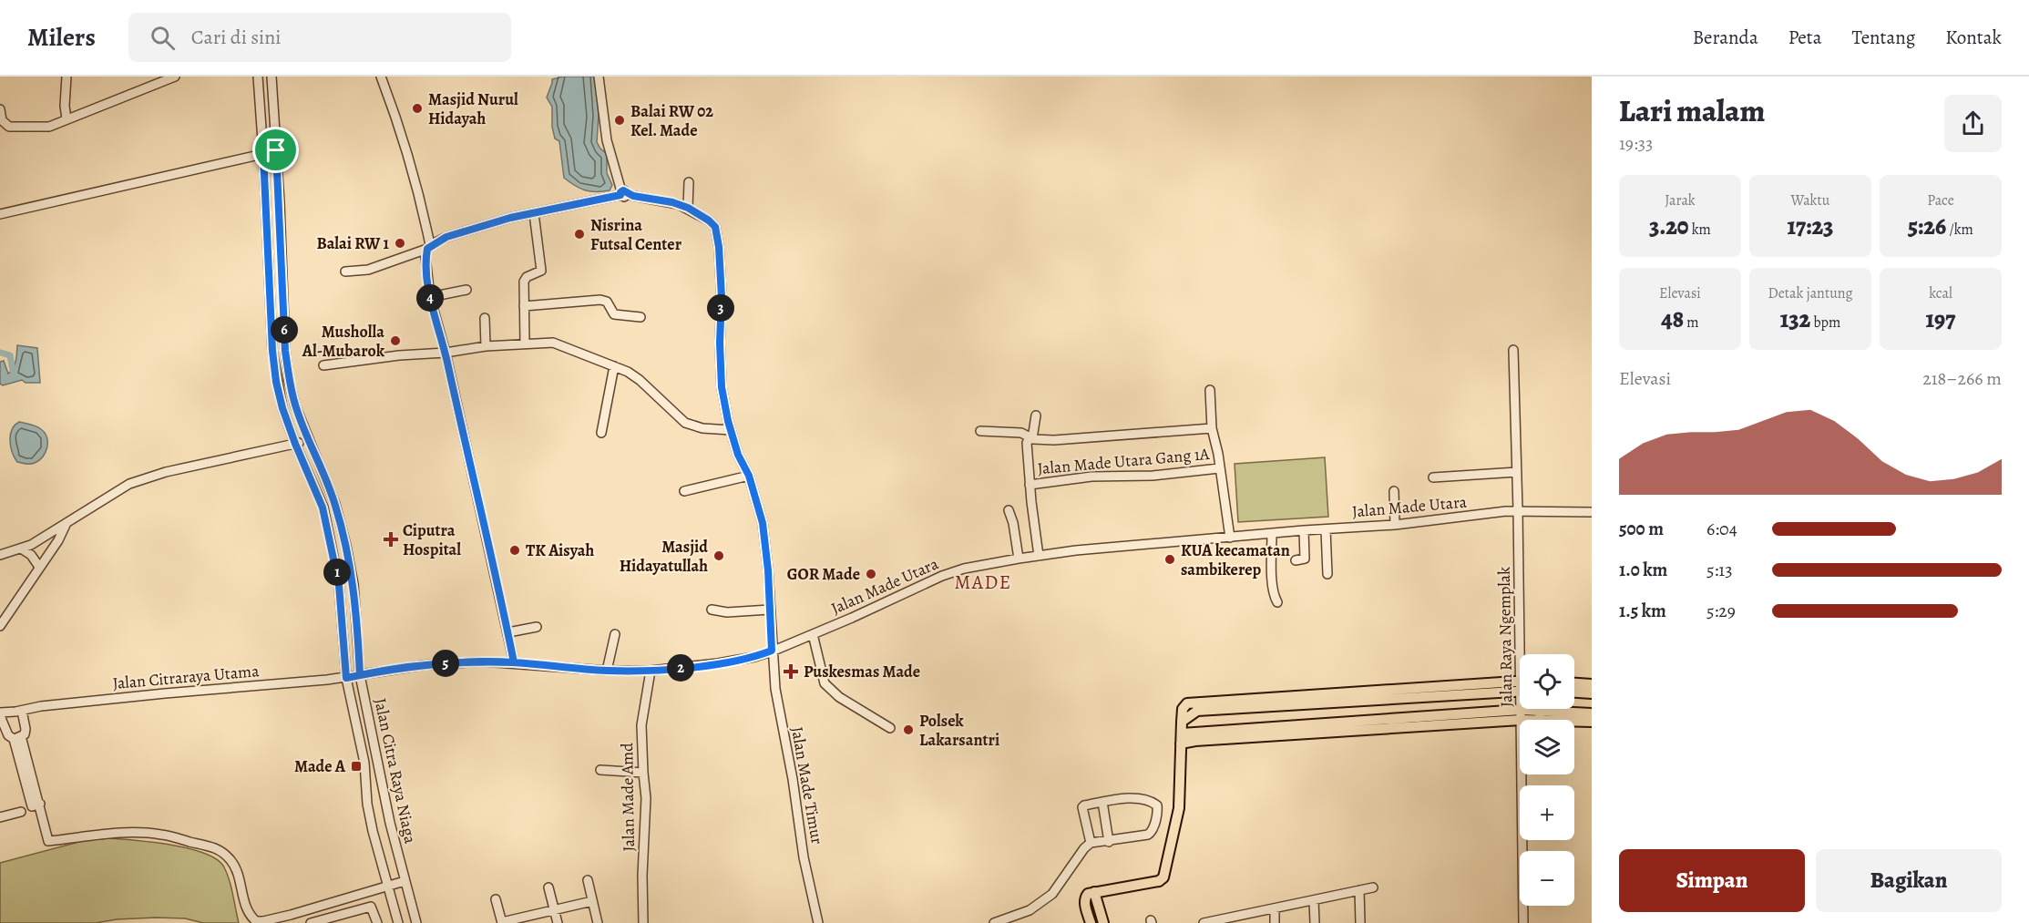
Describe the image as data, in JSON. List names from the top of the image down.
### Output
{
  "streets": {
    "street": [
      "Jalan Made Utara Gang 1A",
      "Jalan Made Utara",
      "Jalan Raya Ngemplak",
      "Jalan Citraraya Utama",
      "Jalan Citra Raya Niaga",
      "Jalan Made Timur",
      "Jalan Made Amd"
    ]
  },
  "crossings": [
    ["Jalan Made Utara", "Jalan Raya Ngemplak"],
    ["Jalan Made Utara", "Jalan Citraraya Utama"],
    ["Jalan Made Utara", "Jalan Citra Raya Niaga"],
    ["Jalan Made Utara", "Jalan Made Timur"],
    ["Jalan Made Utara", "Jalan Made Amd"],
    ["Jalan Citraraya Utama", "Jalan Citra Raya Niaga"]
  ],
  "districts": ["MADE"],
  "places": {
    "other": [
      "Masjid Nurul Hidayah",
      "Balai RW 02 Kel. Made",
      "Nisrina Futsal Center",
      "Balai RW 1",
      "Musholla Al-Mubarok",
      "TK Aisyah",
      "Masjid Hidayatullah",
      "KUA kecamatan sambikerep",
      "GOR Made",
      "Polsek Lakarsantri"
    ],
    "health": ["Ciputra Hospital", "Puskesmas Made"],
    "transit": ["Made A"]
  },
  "page": {
    "header": "Milers",
    "search": "Cari di sini",
    "nav": [
      "Beranda",
      "Peta",
      "Tentang",
      "Kontak"
    ],
    "heading": ["Lari malam", "19:33"],
    "stats": [
      ["Jarak", "3.20 km"],
      ["Waktu", "17:23"],
      ["Pace", "5:26 /km"],
      ["Elevasi", "48 m"],
      ["Detak jantung", "132 bpm"],
      ["kcal", "197"]
    ],
    "pins": [
      "4",
      "3",
      "6",
      "1",
      "5",
      "2"
    ],
    "chart": ["Elevasi", "218–266 m"],
    "list": [
      {
        "name": "500 m",
        "note": "6:04"
      },
      {
        "name": "1.0 km",
        "note": "5:13"
      },
      {
        "name": "1.5 km",
        "note": "5:29"
      }
    ],
    "map_buttons": ["+", "−"],
    "buttons": ["Simpan", "Bagikan"]
  }
}
